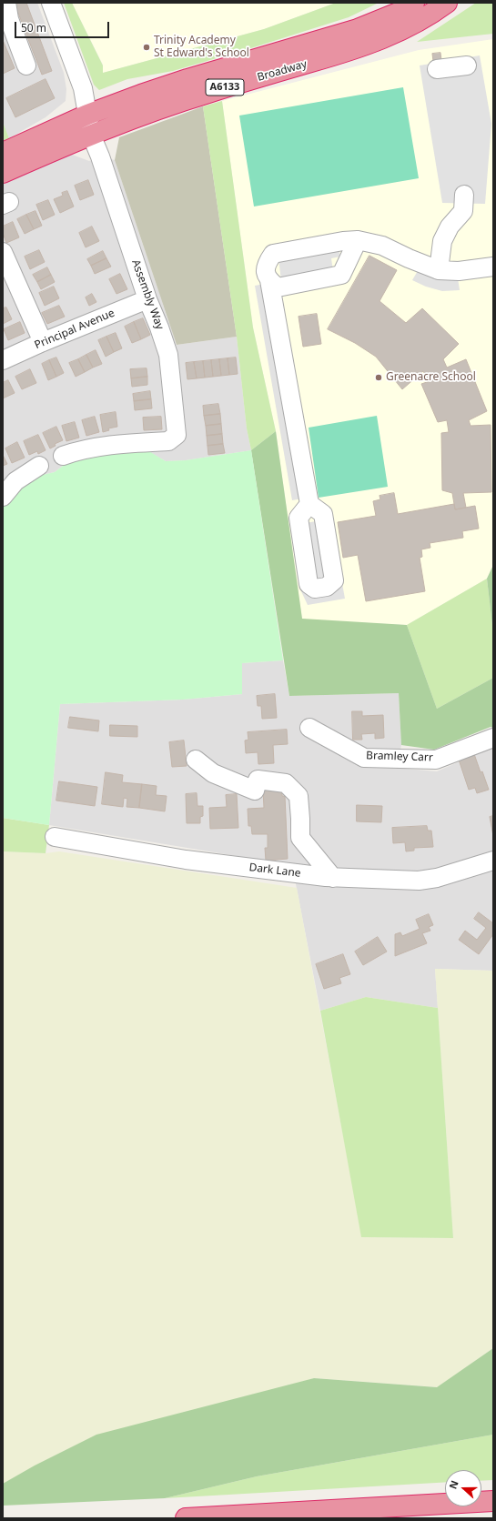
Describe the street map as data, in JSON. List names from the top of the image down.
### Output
{
  "streets": {
    "highway": ["Broadway", "A6133"],
    "street": [
      "Assembly Way",
      "Principal Avenue",
      "Bramley Carr",
      "Dark Lane"
    ]
  },
  "crossings": [
    ["Broadway", "Assembly Way"],
    ["Assembly Way", "Principal Avenue"]
  ],
  "places": ["Trinity Academy St Edward's School", "Greenacre School"],
  "scale_bar": "50 m",
  "north": "left"
}
